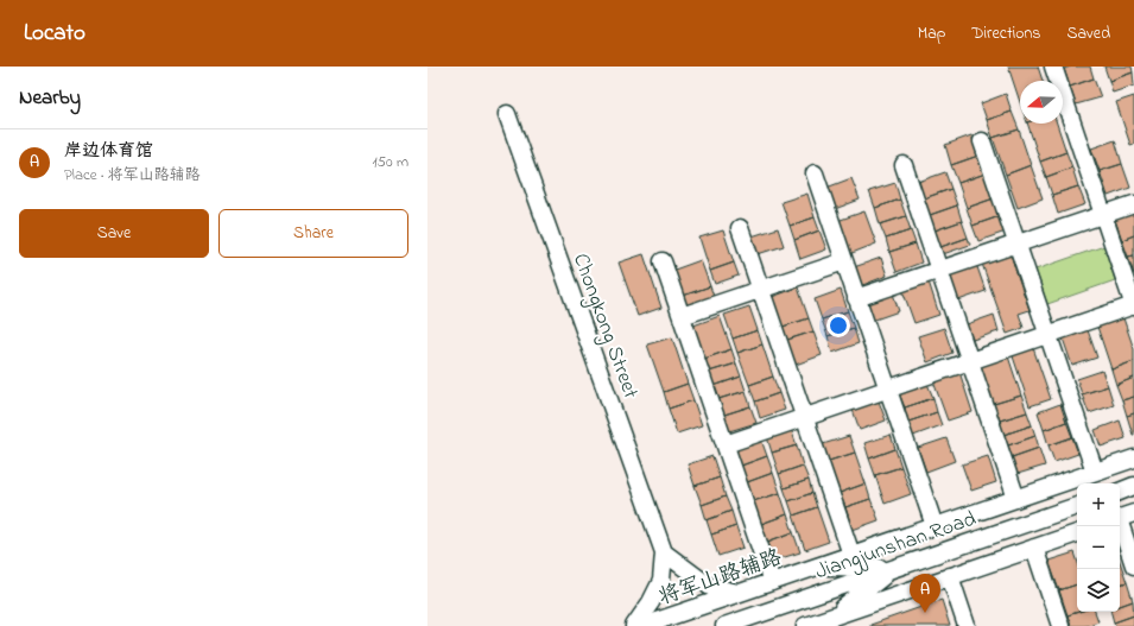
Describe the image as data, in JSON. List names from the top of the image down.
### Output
{
  "streets": {
    "street": ["Chongkong Street", "Jiangjunshan Road", "将军山路辅路"]
  },
  "north": "left",
  "page": {
    "header": "Locato",
    "nav": ["Map", "Directions", "Saved"],
    "heading": "Nearby",
    "list": [
      {
        "mark": "A",
        "name": "岸边体育馆",
        "note": "Place · 将军山路辅路",
        "value": "150 m"
      }
    ],
    "buttons": ["Save", "Share"],
    "map_buttons": ["+", "−"],
    "pins": "A"
  }
}
